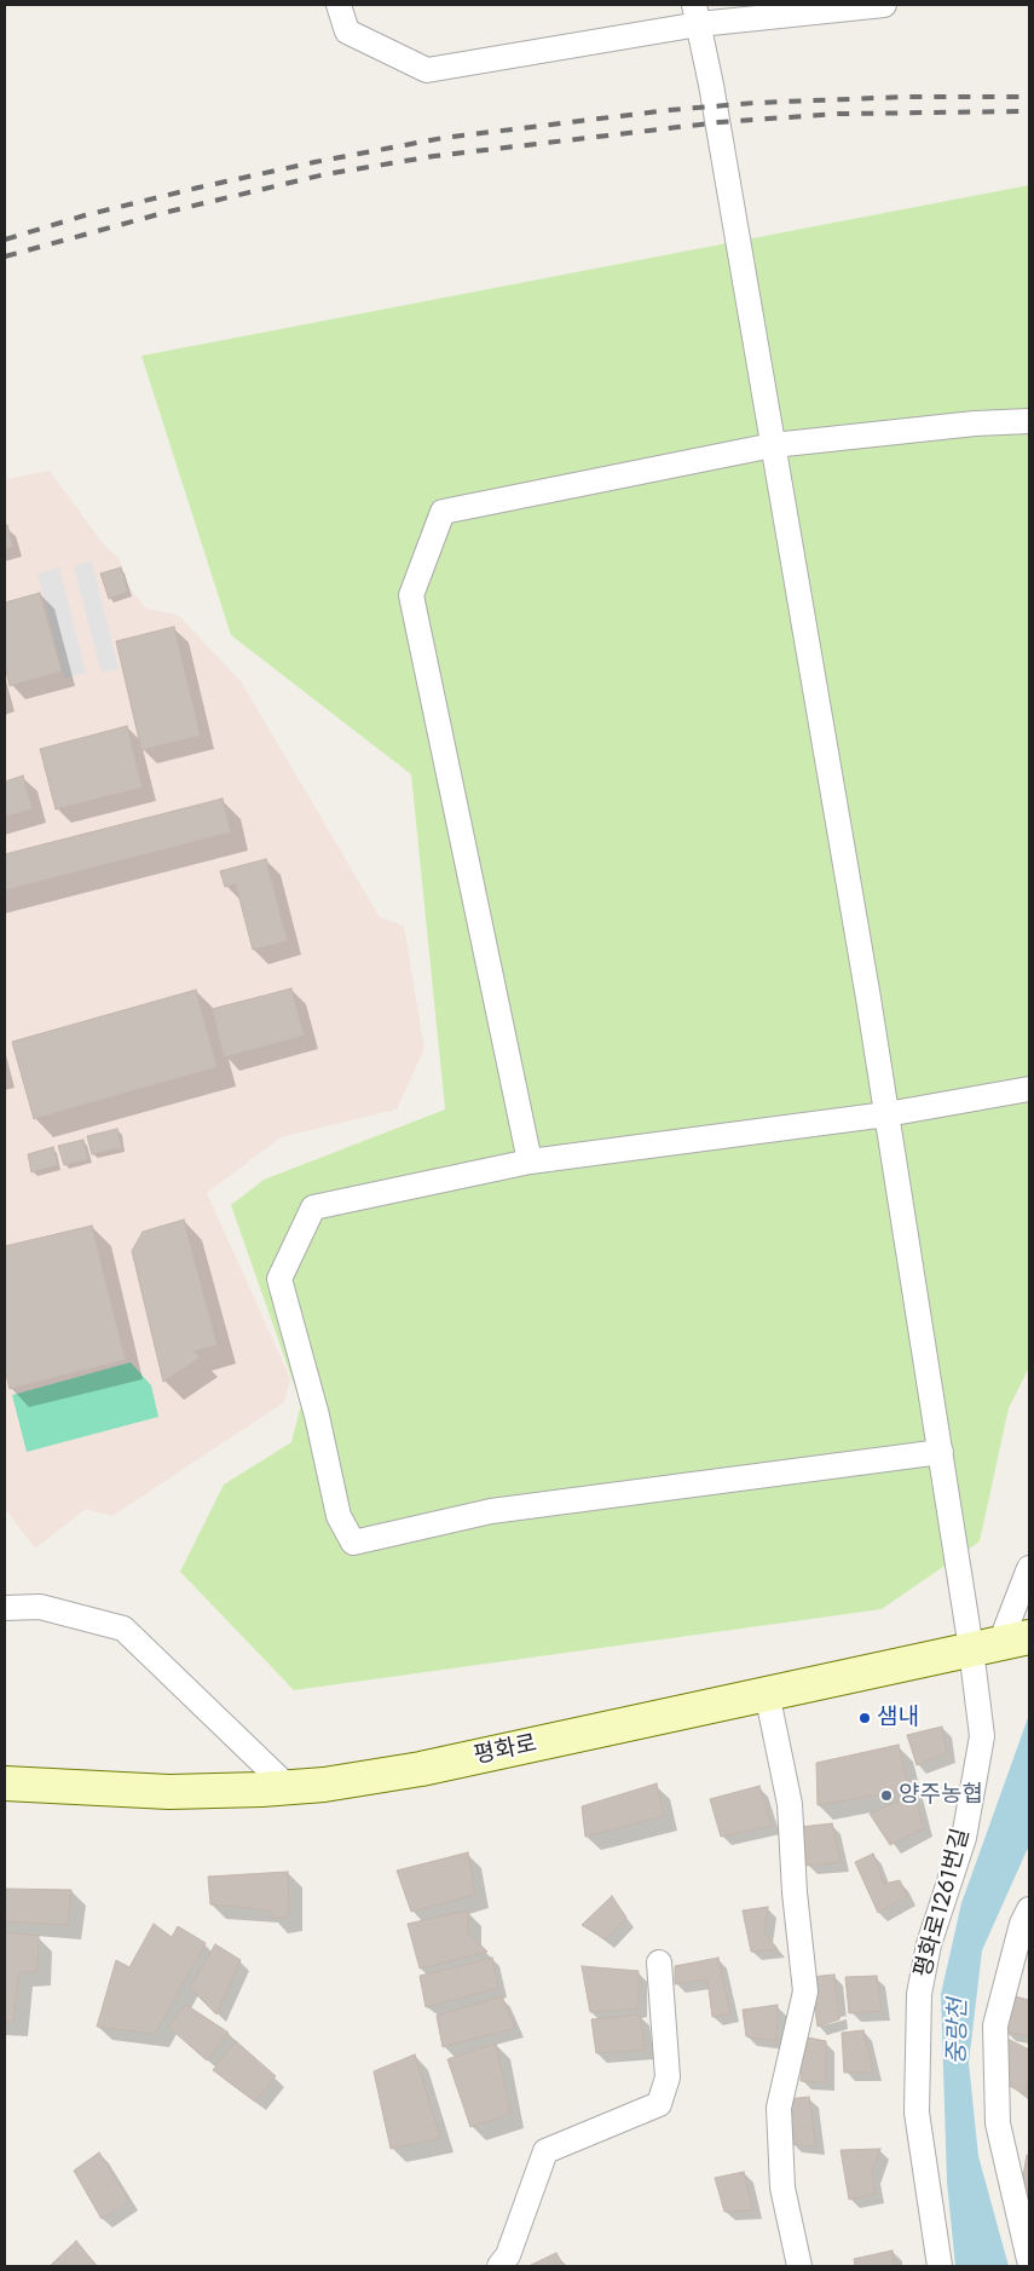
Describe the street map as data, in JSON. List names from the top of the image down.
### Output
{
  "streets": {
    "main road": ["평화로"],
    "street": ["평화로1261번길"]
  },
  "crossings": [
    ["평화로", "평화로1261번길"]
  ],
  "water": ["중랑천"],
  "places": ["샘내", "양주농협"]
}
